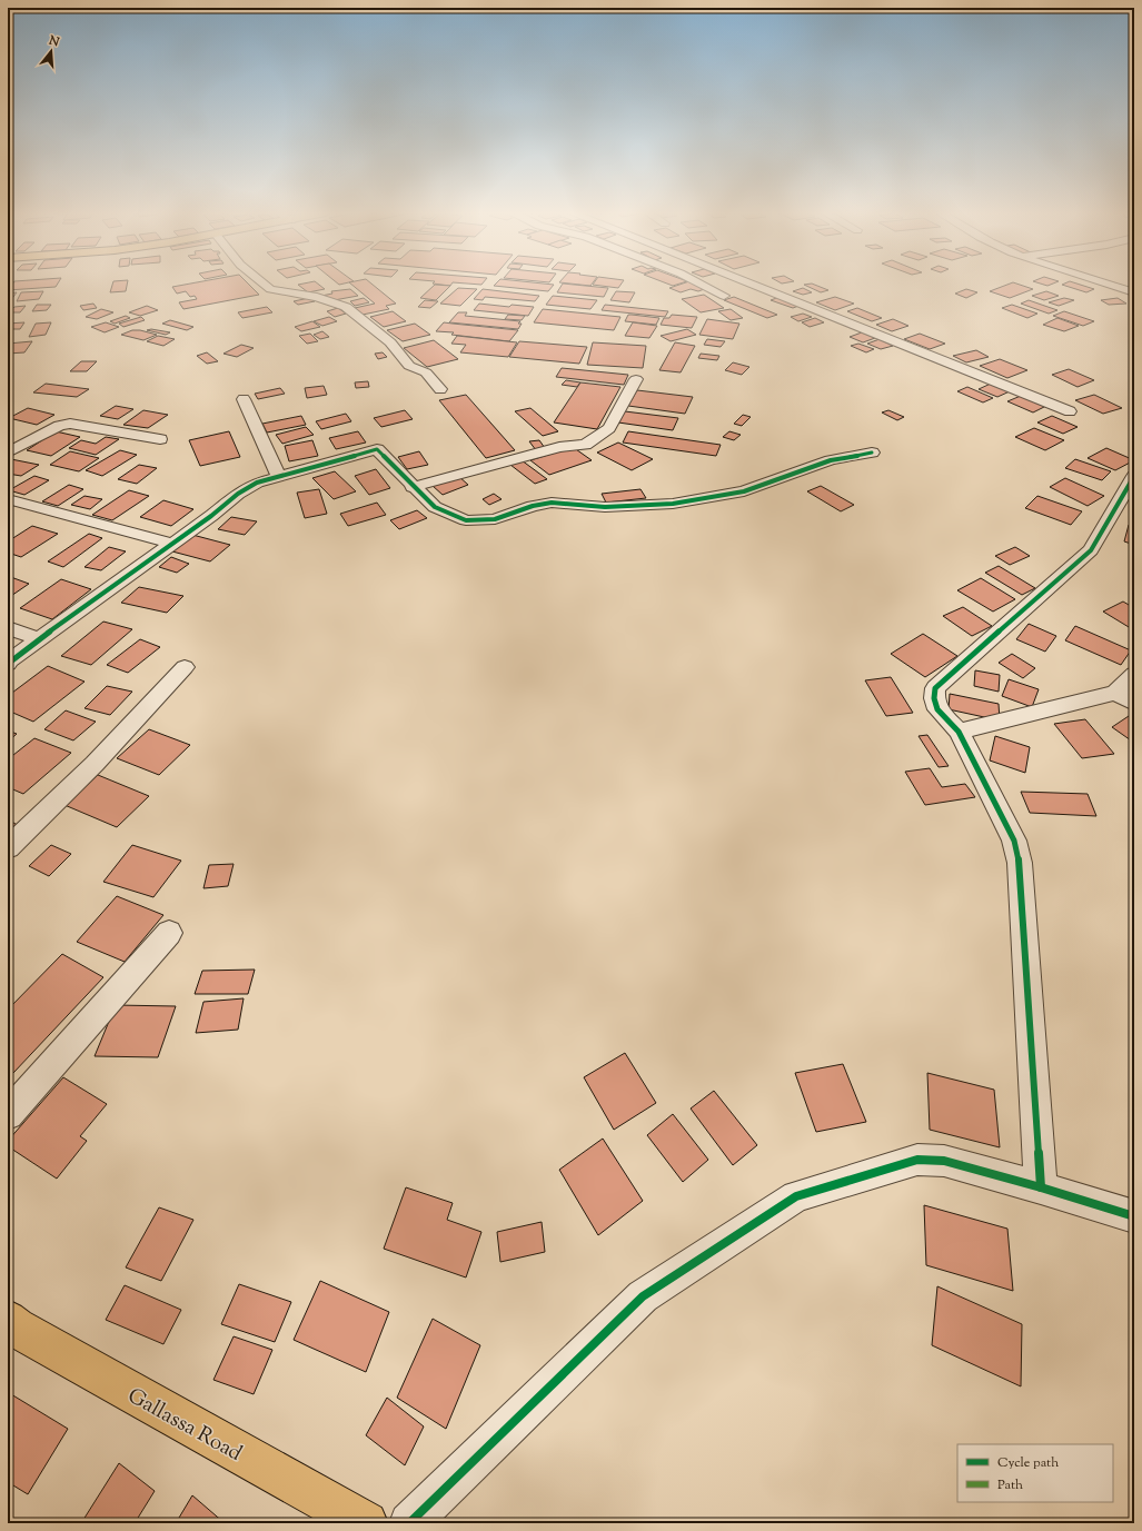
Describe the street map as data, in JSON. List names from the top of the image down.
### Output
{
  "streets": {
    "main road": ["Gallassa Road"]
  },
  "legend": ["Cycle path", "Path"],
  "north": "top"
}
